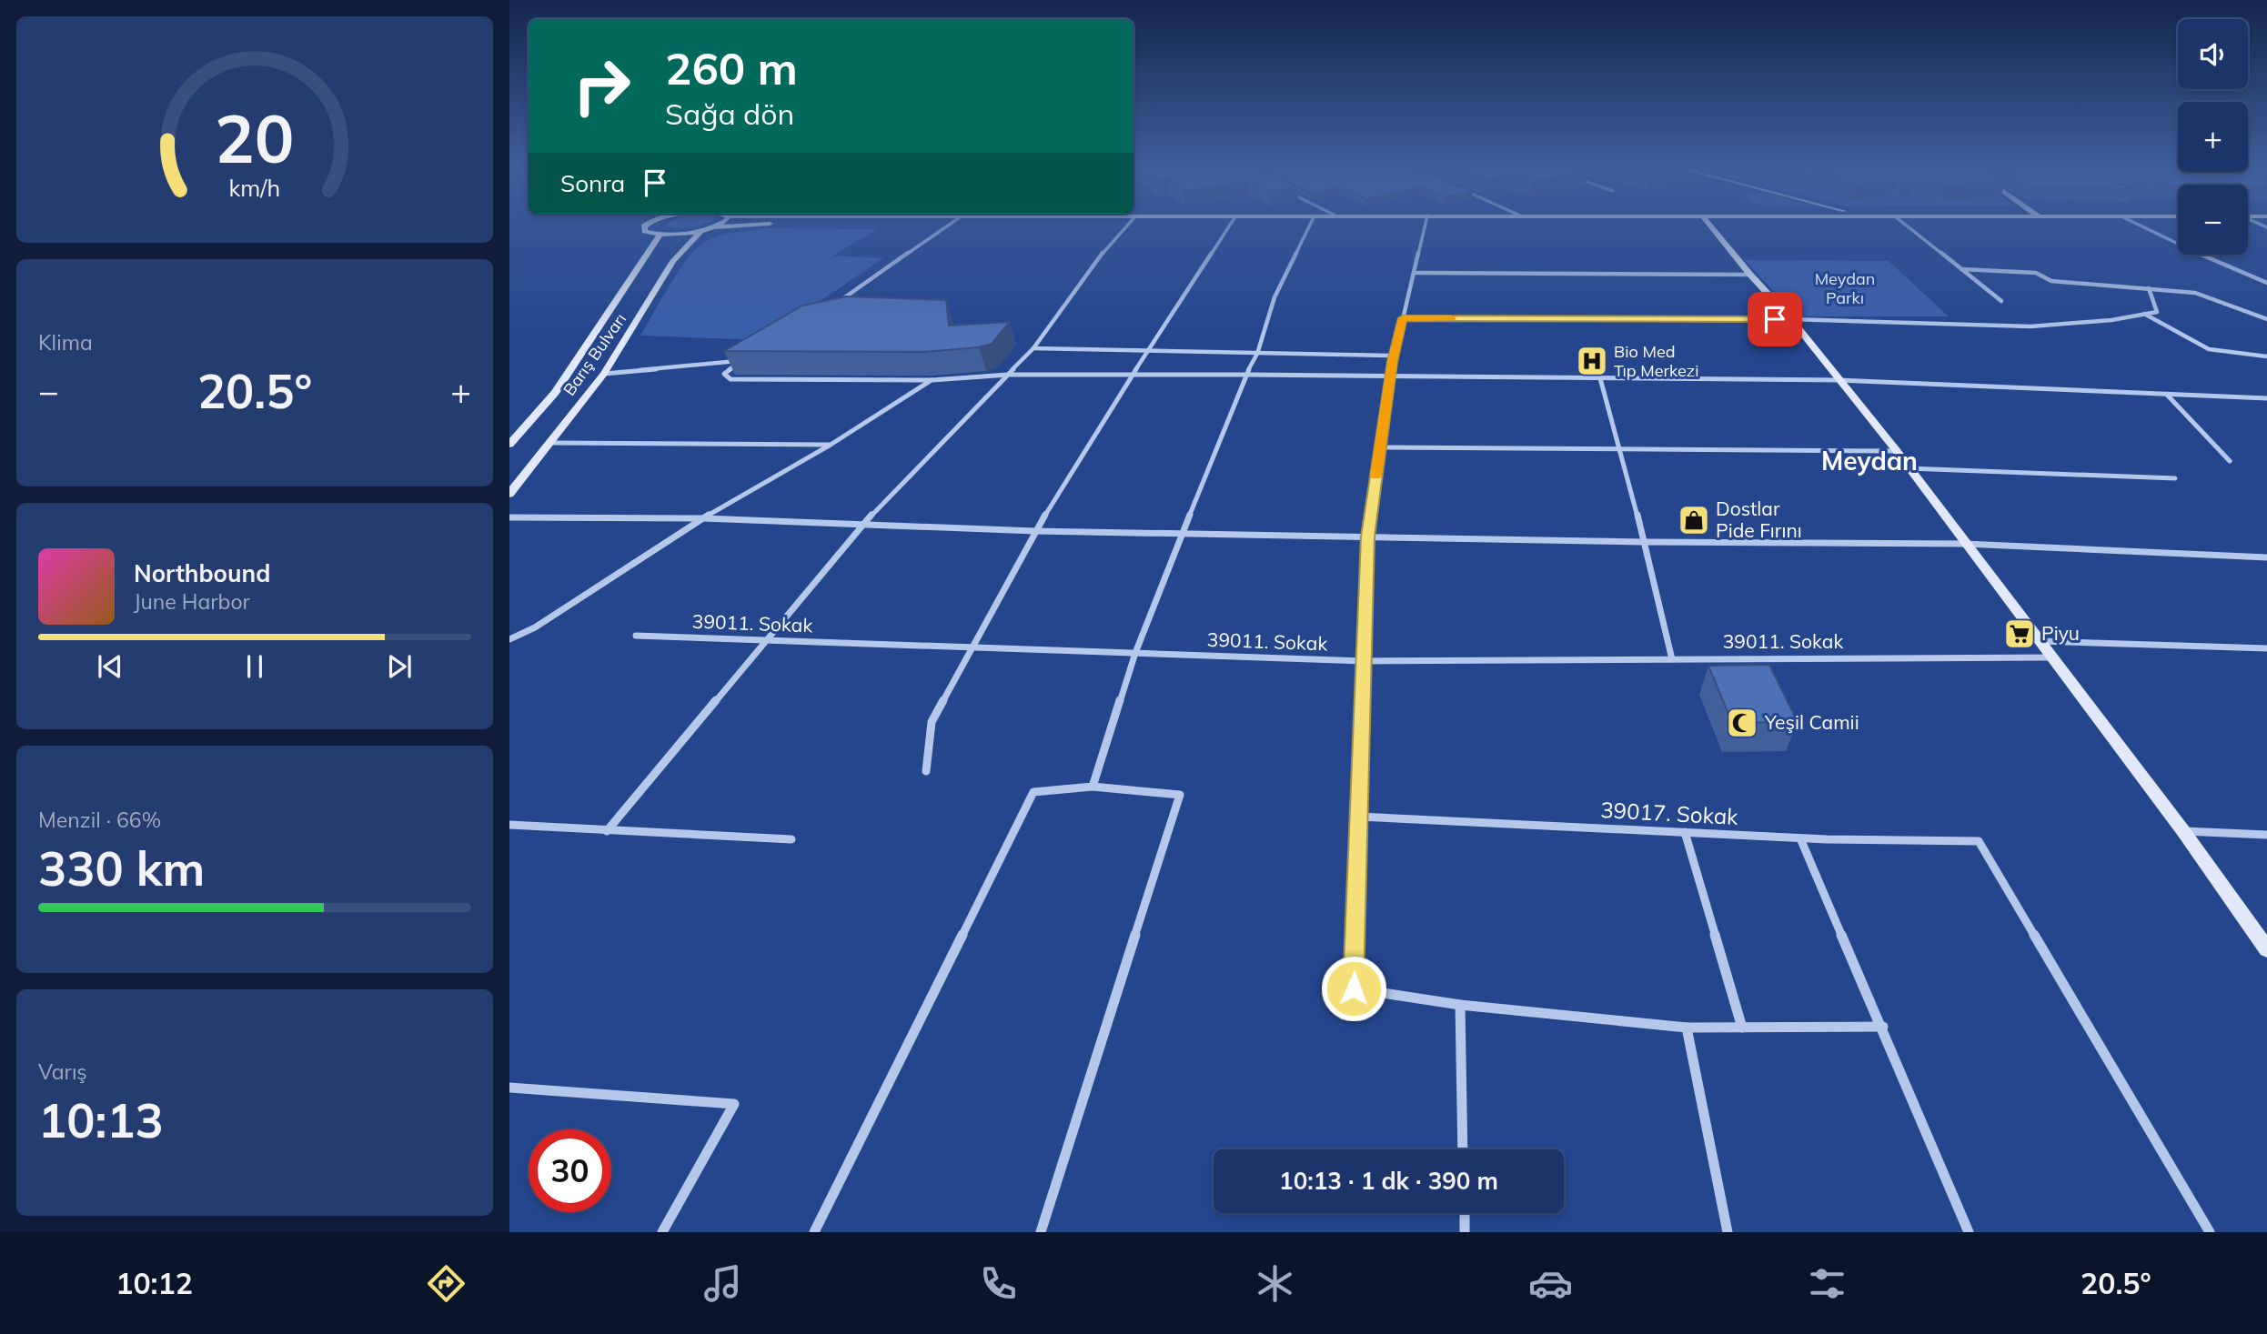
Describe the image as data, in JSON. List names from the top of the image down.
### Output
{
  "streets": {
    "main road": ["Barış Bulvarı"],
    "street": ["39011. Sokak", "39017. Sokak"]
  },
  "districts": ["Meydan"],
  "parks": ["Meydan Parkı"],
  "places": {
    "hospital": ["Bio Med Tıp Merkezi"],
    "shop": ["Dostlar Pide Fırını"],
    "supermarket": ["Piyu"],
    "mosque": ["Yeşil Camii"]
  },
  "page": {
    "map_buttons": ["+", "−"],
    "turn": ["260 m", "Sağa dön"],
    "then": "Sonra",
    "tile": [
      "Klima",
      ["Menzil · 66%", "330 km"],
      ["Varış", "10:13"]
    ],
    "heat": ["−", "20.5°", "+"],
    "song": ["Northbound", "June Harbor"],
    "limit": "30",
    "trip": "10:13 · 1 dk · 390 m",
    "tabs": ["10:12", "20.5°"],
    "gauge": ["20", "km/h"]
  }
}
